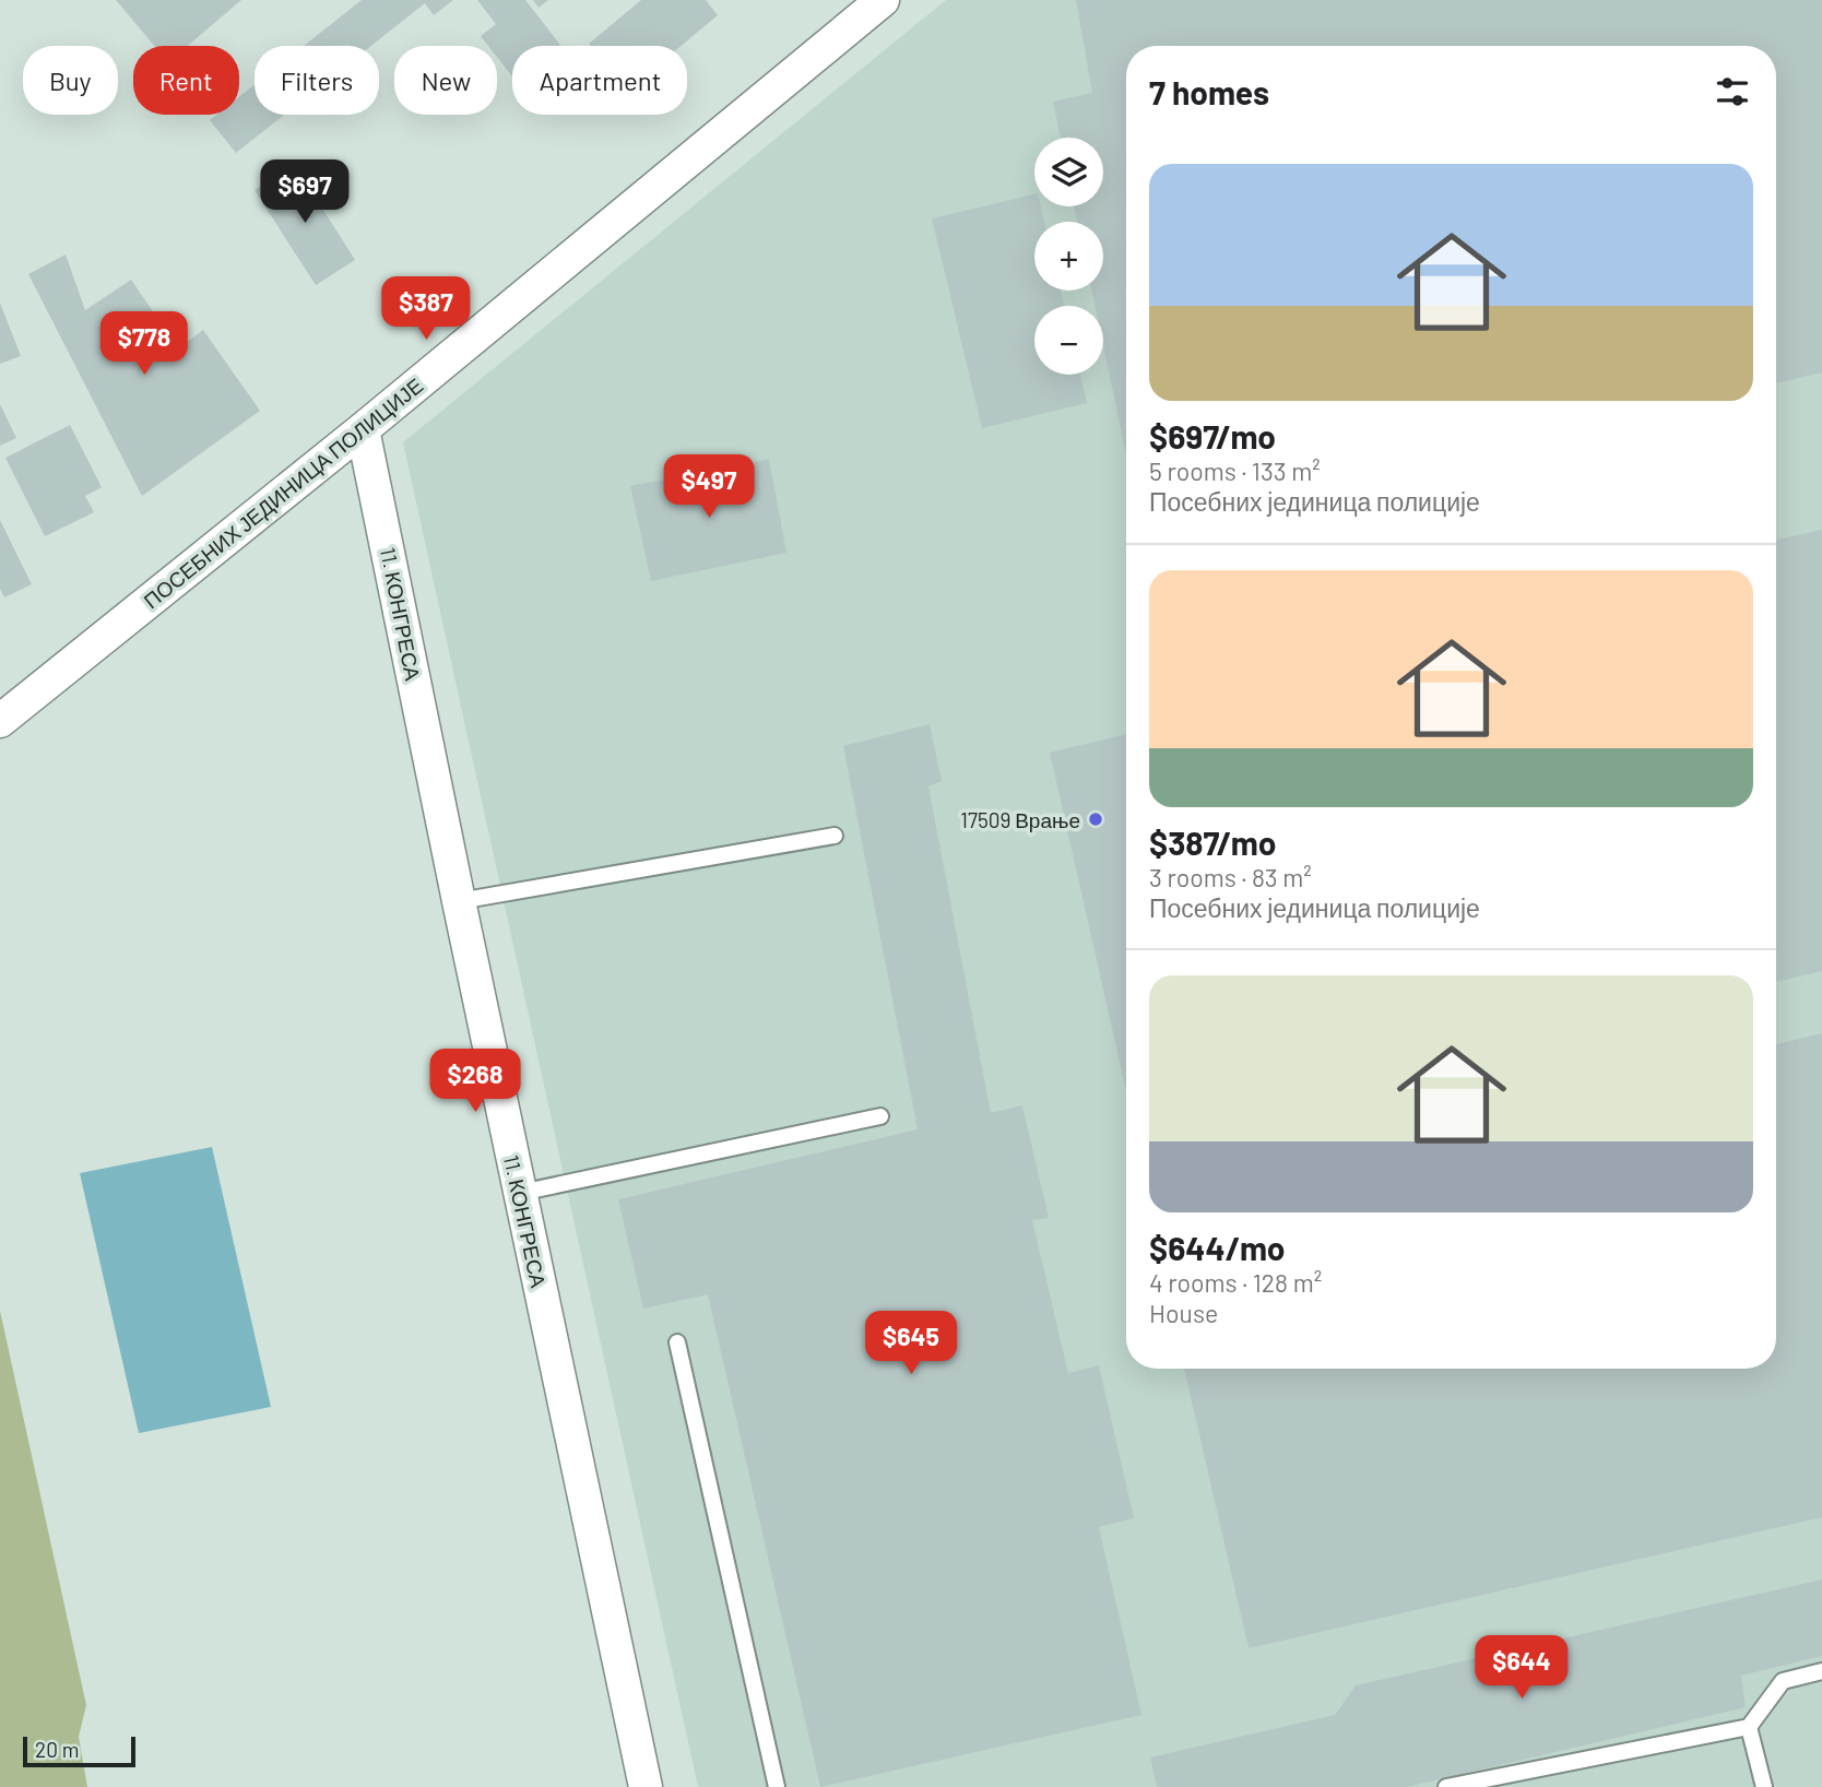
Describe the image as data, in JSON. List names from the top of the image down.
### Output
{
  "streets": {
    "street": ["ПОСЕБНИХ ЈЕДИНИЦА ПОЛИЦИЈЕ", "11. КОНГРЕСА"]
  },
  "crossings": [
    ["ПОСЕБНИХ ЈЕДИНИЦА ПОЛИЦИЈЕ", "11. КОНГРЕСА"]
  ],
  "places": ["17509 Врање"],
  "scale_bar": "20 m",
  "page": {
    "chip": [
      "Buy",
      "Rent",
      "Filters",
      "New",
      "Apartment"
    ],
    "heading": "7 homes",
    "map_buttons": ["+", "−"],
    "list": [
      {
        "name": "$697/mo",
        "note": "5 rooms · 133 m² · Посебних јединица полиције"
      },
      {
        "name": "$387/mo",
        "note": "3 rooms · 83 m² · Посебних јединица полиције"
      },
      {
        "name": "$644/mo",
        "note": "4 rooms · 128 m² · House"
      }
    ],
    "price": [
      "$697",
      "$387",
      "$778",
      "$497",
      "$268",
      "$645",
      "$644"
    ],
    "scale": "20 m"
  }
}
